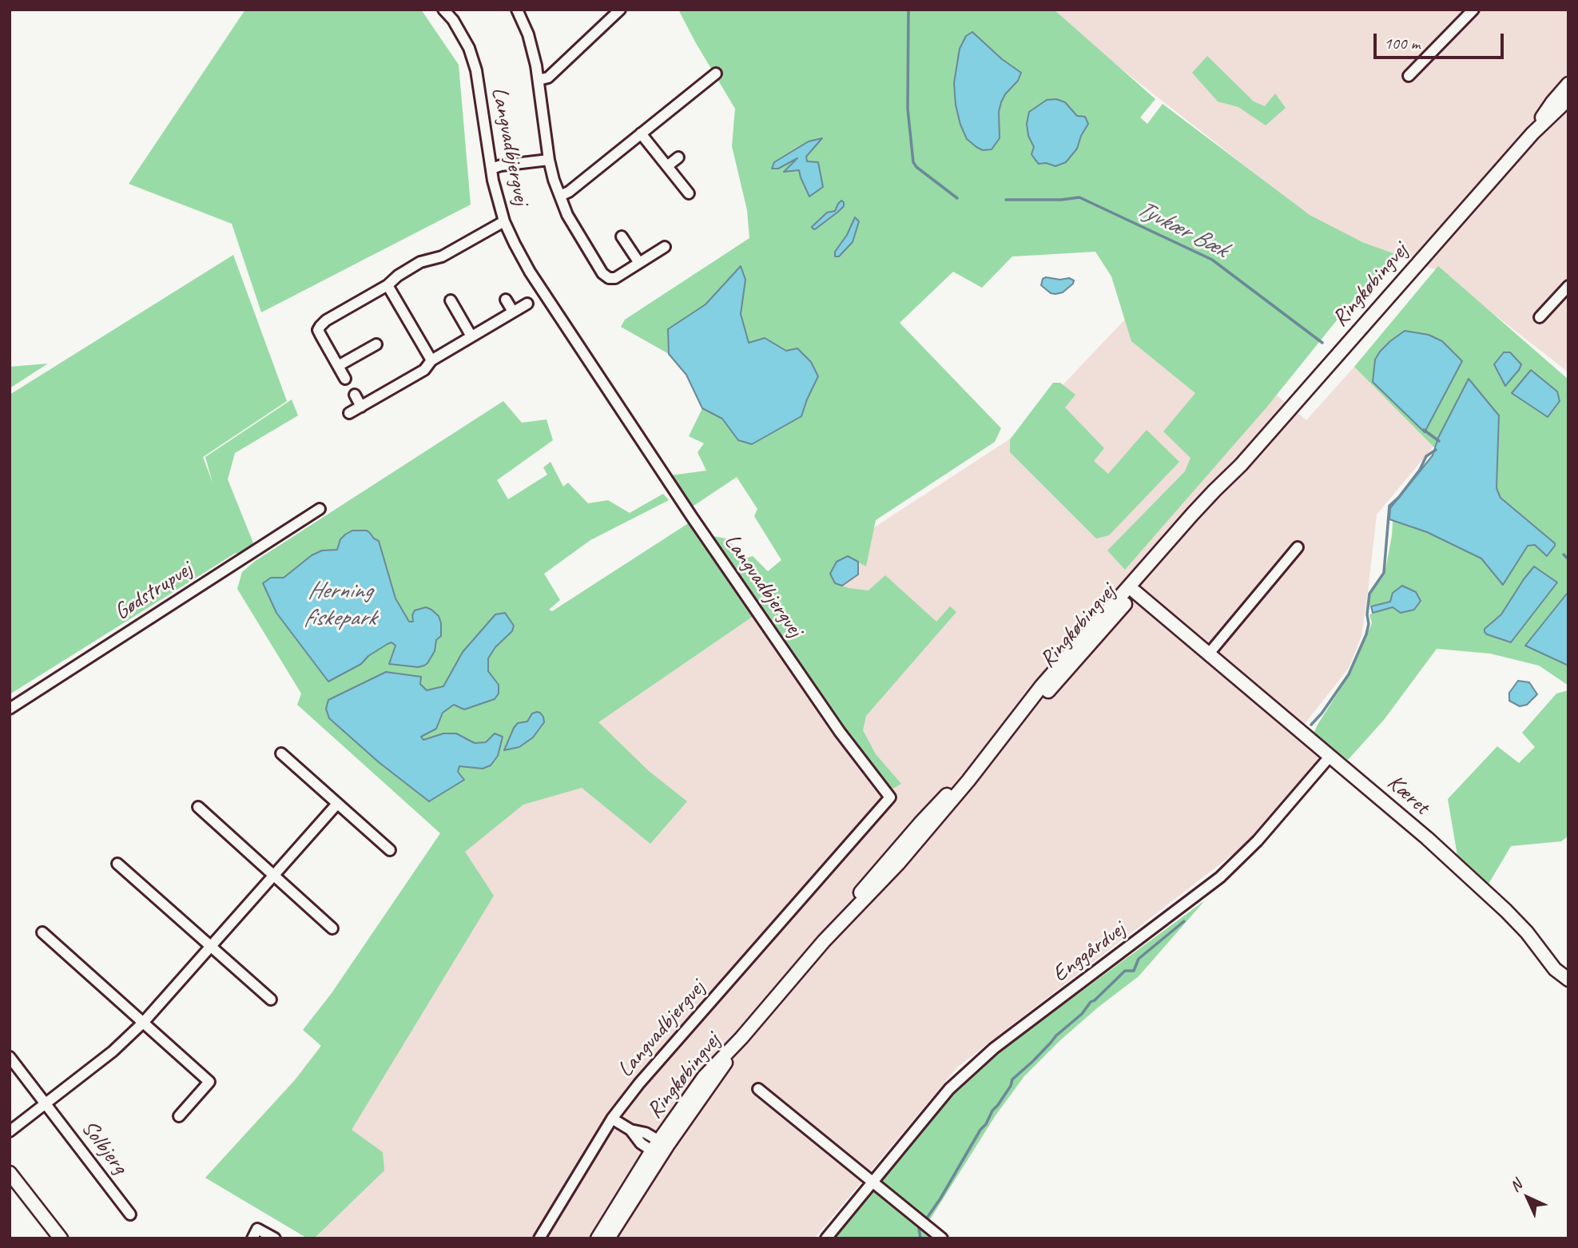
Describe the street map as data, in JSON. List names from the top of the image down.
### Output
{
  "streets": {
    "street": [
      "Langvadbjergvej",
      "Ringkøbingvej",
      "Gødstrupvej",
      "Kæret",
      "Enggårdvej",
      "Solbjerg"
    ]
  },
  "crossings": [
    ["Ringkøbingvej", "Kæret"],
    ["Kæret", "Enggårdvej"]
  ],
  "water": ["Tyvkær Bæk", "Herning fiskepark"],
  "scale_bar": "100 m",
  "north": "top left"
}
